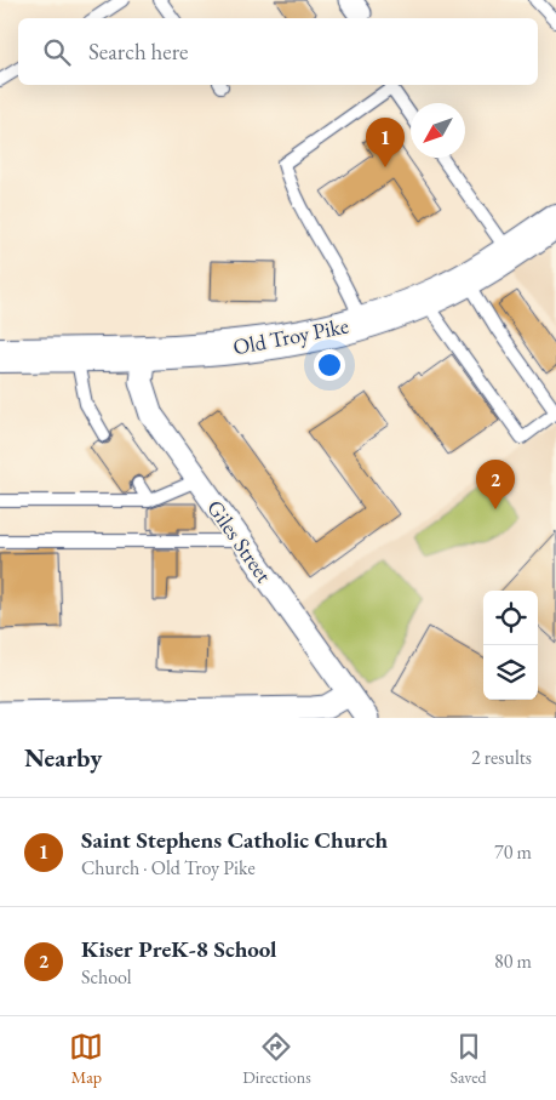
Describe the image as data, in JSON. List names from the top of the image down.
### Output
{
  "streets": {
    "main road": ["Old Troy Pike"],
    "street": ["Giles Street"]
  },
  "crossings": [
    ["Old Troy Pike", "Giles Street"]
  ],
  "north": "bottom left",
  "page": {
    "search": "Search here",
    "pins": ["1", "2"],
    "heading": ["Nearby", "2 results"],
    "list": [
      {
        "mark": "1",
        "name": "Saint Stephens Catholic Church",
        "note": "Church · Old Troy Pike",
        "value": "70 m"
      },
      {
        "mark": "2",
        "name": "Kiser PreK-8 School",
        "note": "School",
        "value": "80 m"
      }
    ],
    "nav": ["Map", "Directions", "Saved"]
  }
}
